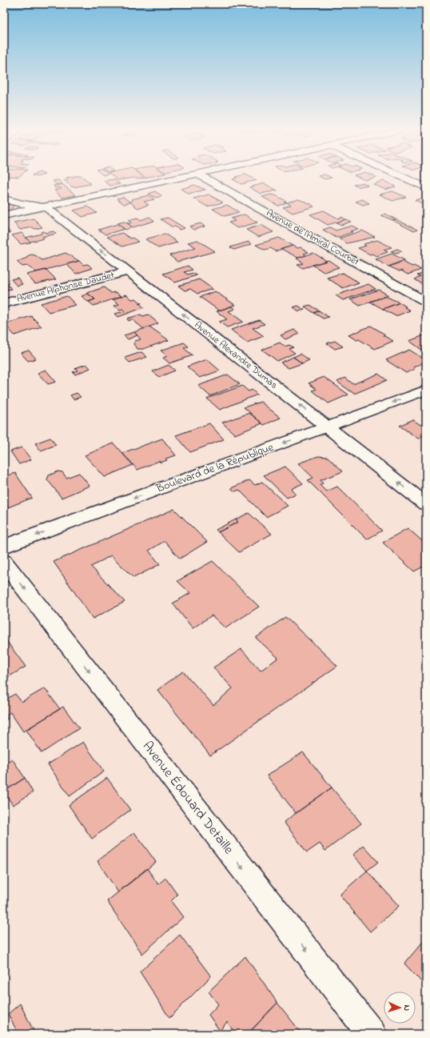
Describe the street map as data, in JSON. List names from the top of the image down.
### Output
{
  "streets": {
    "street": [
      "Avenue de l'Amiral Courbet",
      "Avenue Alphonse Daudet",
      "Avenue Alexandre Dumas",
      "Boulevard de la République",
      "Avenue Édouard Detaille"
    ]
  },
  "crossings": [
    ["Avenue Alphonse Daudet", "Avenue Alexandre Dumas"],
    ["Avenue Alexandre Dumas", "Boulevard de la République"]
  ],
  "one_way": ["Avenue Alexandre Dumas", "Boulevard de la République", "Avenue Édouard Detaille"],
  "north": "right"
}
